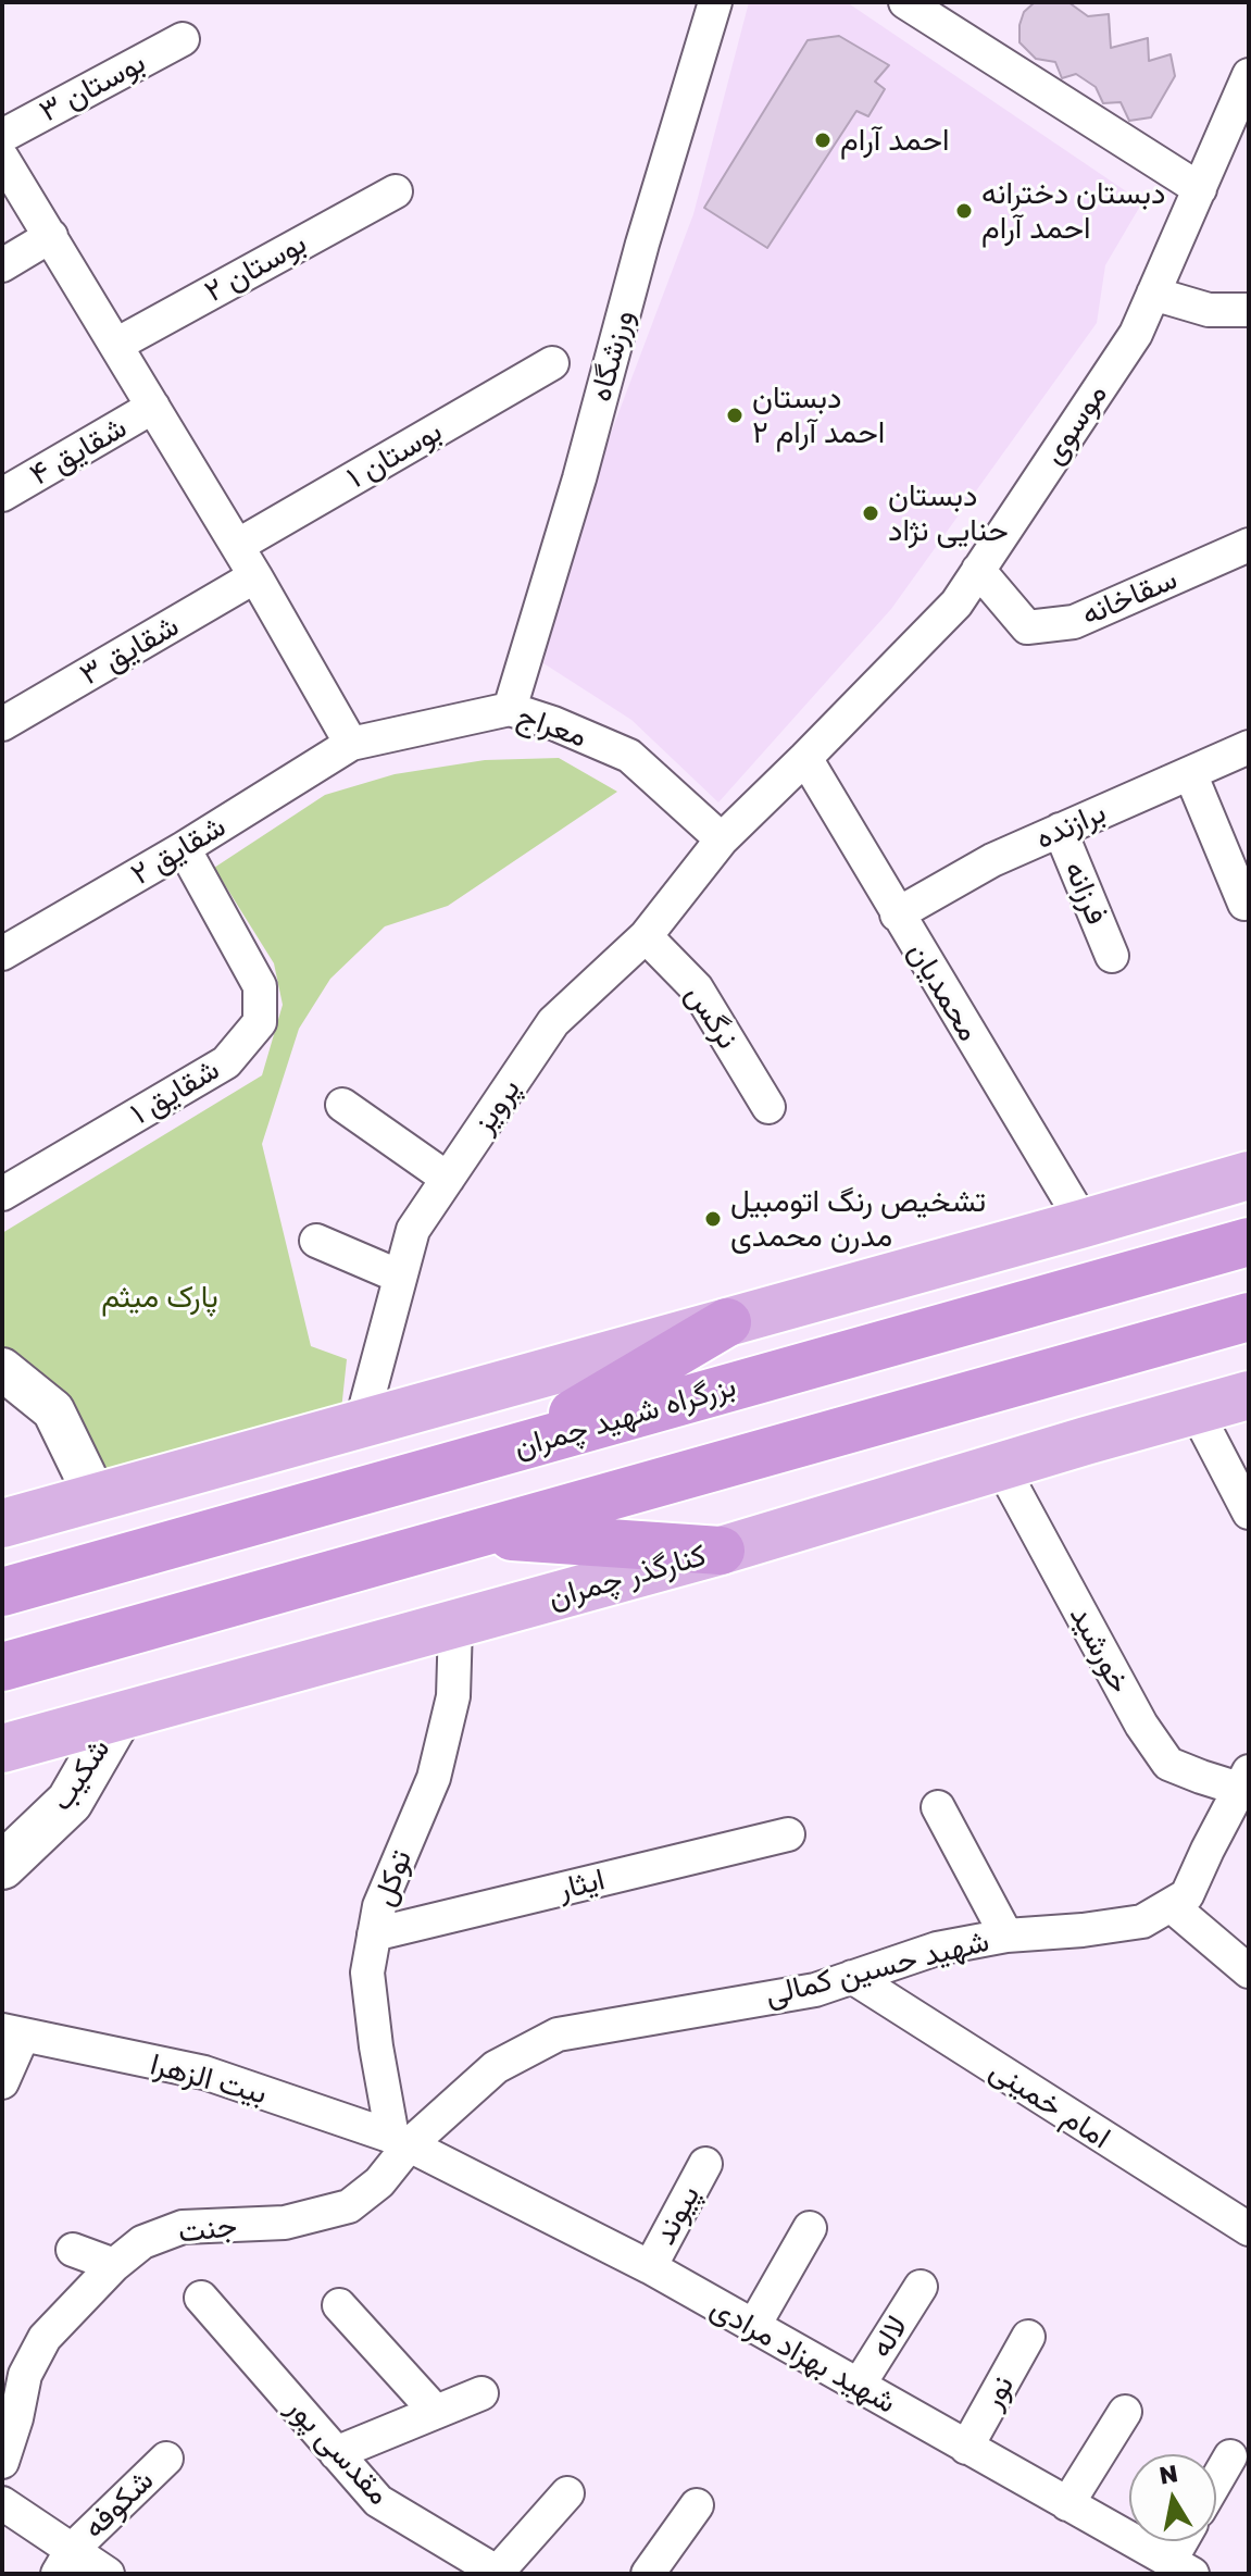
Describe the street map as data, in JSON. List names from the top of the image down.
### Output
{
  "streets": {
    "highway": ["بزرگراه شهید چمران"],
    "main road": ["کنارگذر چمران", "شکیب"],
    "street": [
      "بوستان ۳",
      "بوستان ۲",
      "ورزشگاه",
      "موسوی",
      "شقایق ۴",
      "بوستان ۱",
      "سقاخانه",
      "شقایق ۳",
      "معراج",
      "برازنده",
      "شقایق ۲",
      "فرزانه",
      "محمدیان",
      "نرگس",
      "شقایق ۱",
      "پرویز",
      "خورشید",
      "توکل",
      "ایثار",
      "شهید حسین کمالی",
      "بیت الزهرا",
      "امام خمینی",
      "پیوند",
      "جنت",
      "لاله",
      "شهید بهزاد مرادی",
      "نور",
      "مقدسی پور",
      "شکوفه"
    ]
  },
  "crossings": [
    ["ورزشگاه", "معراج"],
    ["موسوی", "سقاخانه"],
    ["موسوی", "معراج"],
    ["موسوی", "محمدیان"],
    ["موسوی", "پرویز"],
    ["معراج", "شقایق ۲"],
    ["معراج", "پرویز"],
    ["برازنده", "فرزانه"],
    ["برازنده", "محمدیان"],
    ["شقایق ۲", "شقایق ۱"],
    ["نرگس", "پرویز"],
    ["کنارگذر چمران", "خورشید"],
    ["کنارگذر چمران", "شکیب"],
    ["کنارگذر چمران", "توکل"],
    ["خورشید", "شهید حسین کمالی"],
    ["توکل", "ایثار"],
    ["توکل", "شهید حسین کمالی"],
    ["توکل", "بیت الزهرا"],
    ["توکل", "جنت"],
    ["توکل", "شهید بهزاد مرادی"],
    ["شهید حسین کمالی", "بیت الزهرا"],
    ["شهید حسین کمالی", "امام خمینی"],
    ["شهید حسین کمالی", "جنت"],
    ["شهید حسین کمالی", "شهید بهزاد مرادی"],
    ["بیت الزهرا", "جنت"],
    ["بیت الزهرا", "شهید بهزاد مرادی"],
    ["پیوند", "شهید بهزاد مرادی"],
    ["جنت", "شهید بهزاد مرادی"],
    ["لاله", "شهید بهزاد مرادی"],
    ["شهید بهزاد مرادی", "نور"]
  ],
  "parks": ["پارک میثم"],
  "places": [
    "احمد آرام",
    "دبستان دخترانه احمد آرام",
    "دبستان احمد آرام ۲",
    "دبستان حنایی نژاد",
    "تشخیص رنگ اتومبیل مدرن محمدی"
  ],
  "north": "top"
}
